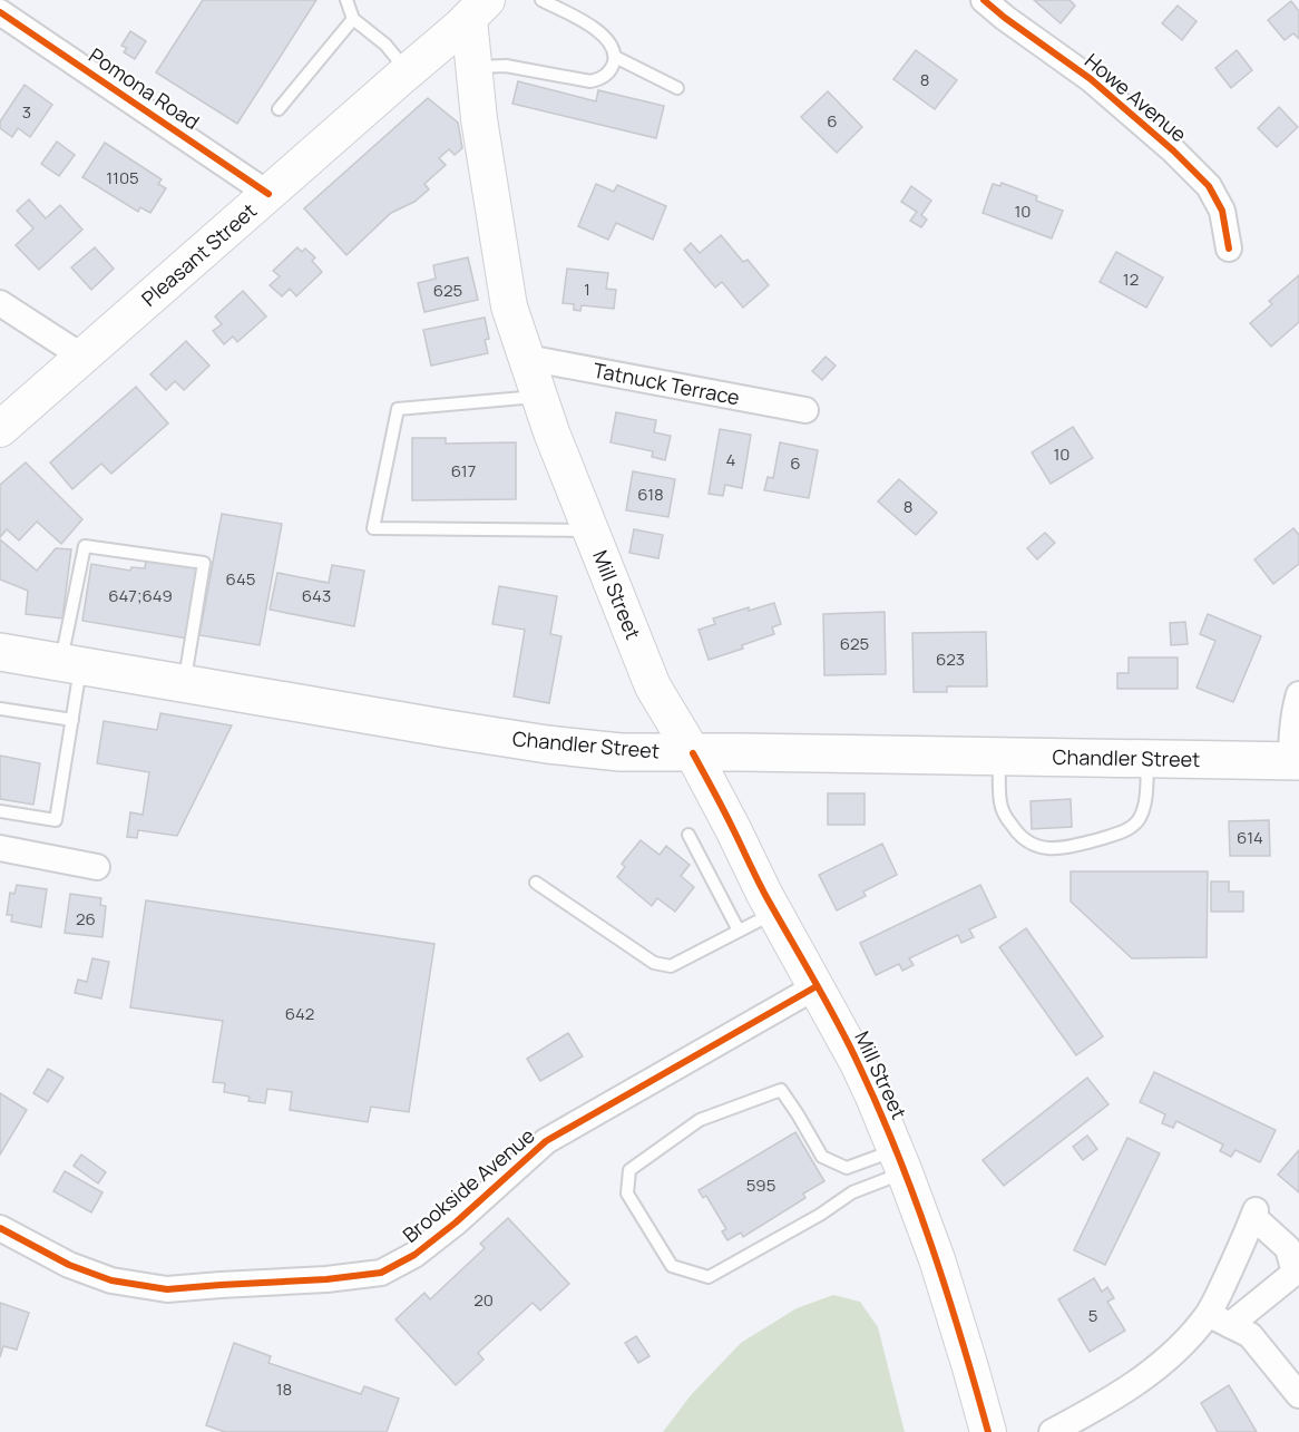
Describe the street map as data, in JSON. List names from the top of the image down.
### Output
{
  "streets": {
    "main road": ["Pleasant Street", "Mill Street", "Chandler Street"],
    "street": [
      "Pomona Road",
      "Howe Avenue",
      "Tatnuck Terrace",
      "Brookside Avenue"
    ]
  },
  "crossings": [
    ["Pomona Road", "Pleasant Street"],
    ["Pleasant Street", "Mill Street"],
    ["Tatnuck Terrace", "Mill Street"],
    ["Mill Street", "Chandler Street"],
    ["Mill Street", "Brookside Avenue"]
  ],
  "house_numbers": [
    "8",
    "3",
    "6",
    "1105",
    "10",
    "12",
    "1",
    "625",
    "10",
    "4",
    "6",
    "617",
    "618",
    "8",
    "645",
    "647;649",
    "643",
    "625",
    "623",
    "614",
    "26",
    "642",
    "595",
    "20",
    "5",
    "18"
  ]
}
